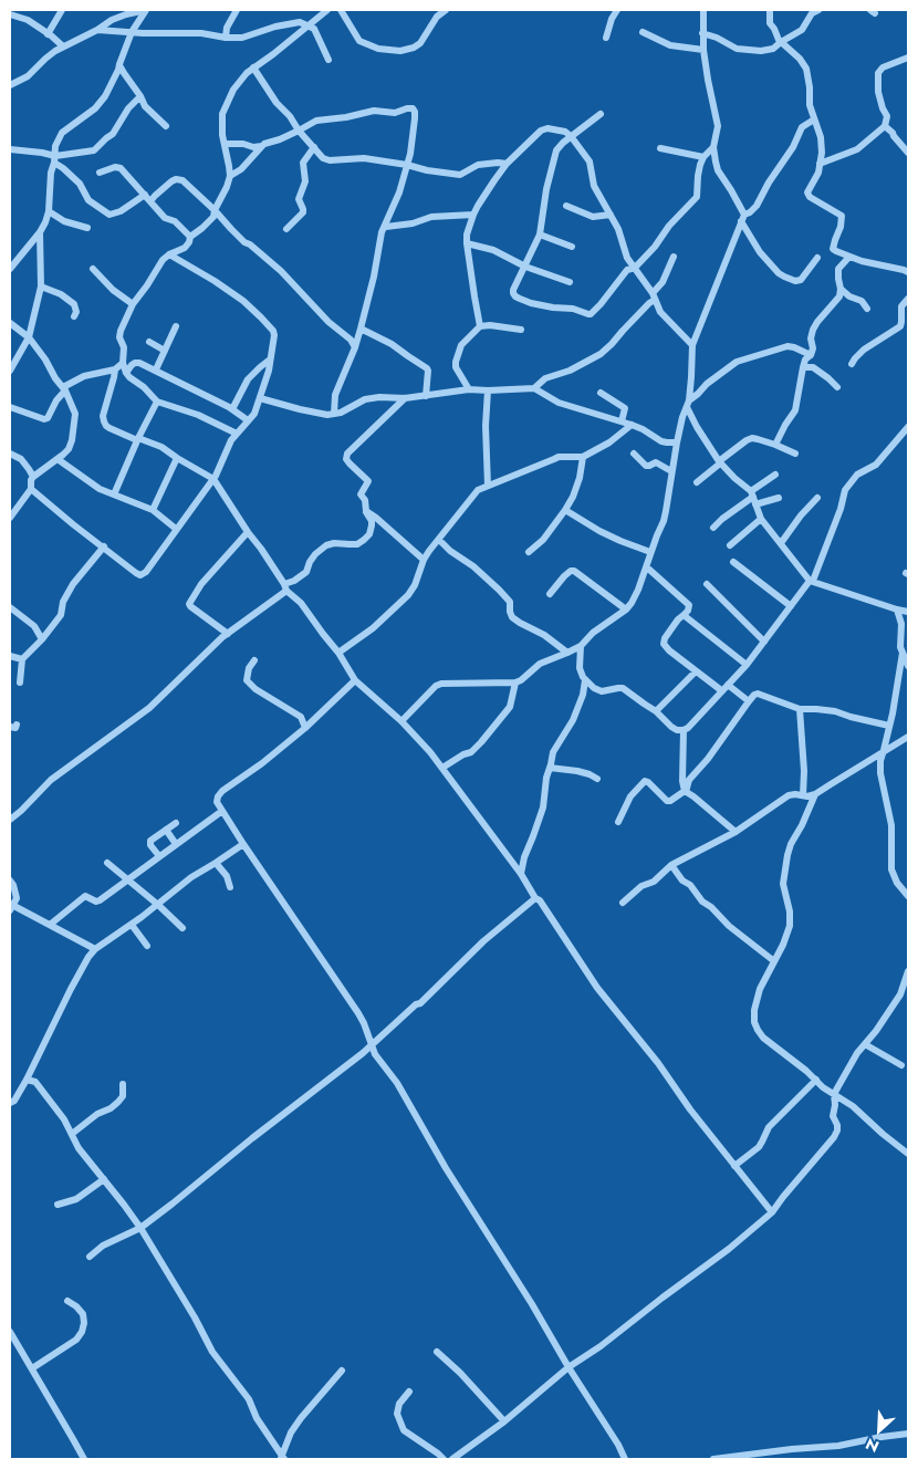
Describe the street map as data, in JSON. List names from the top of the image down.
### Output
{
  "north": "bottom left"
}
